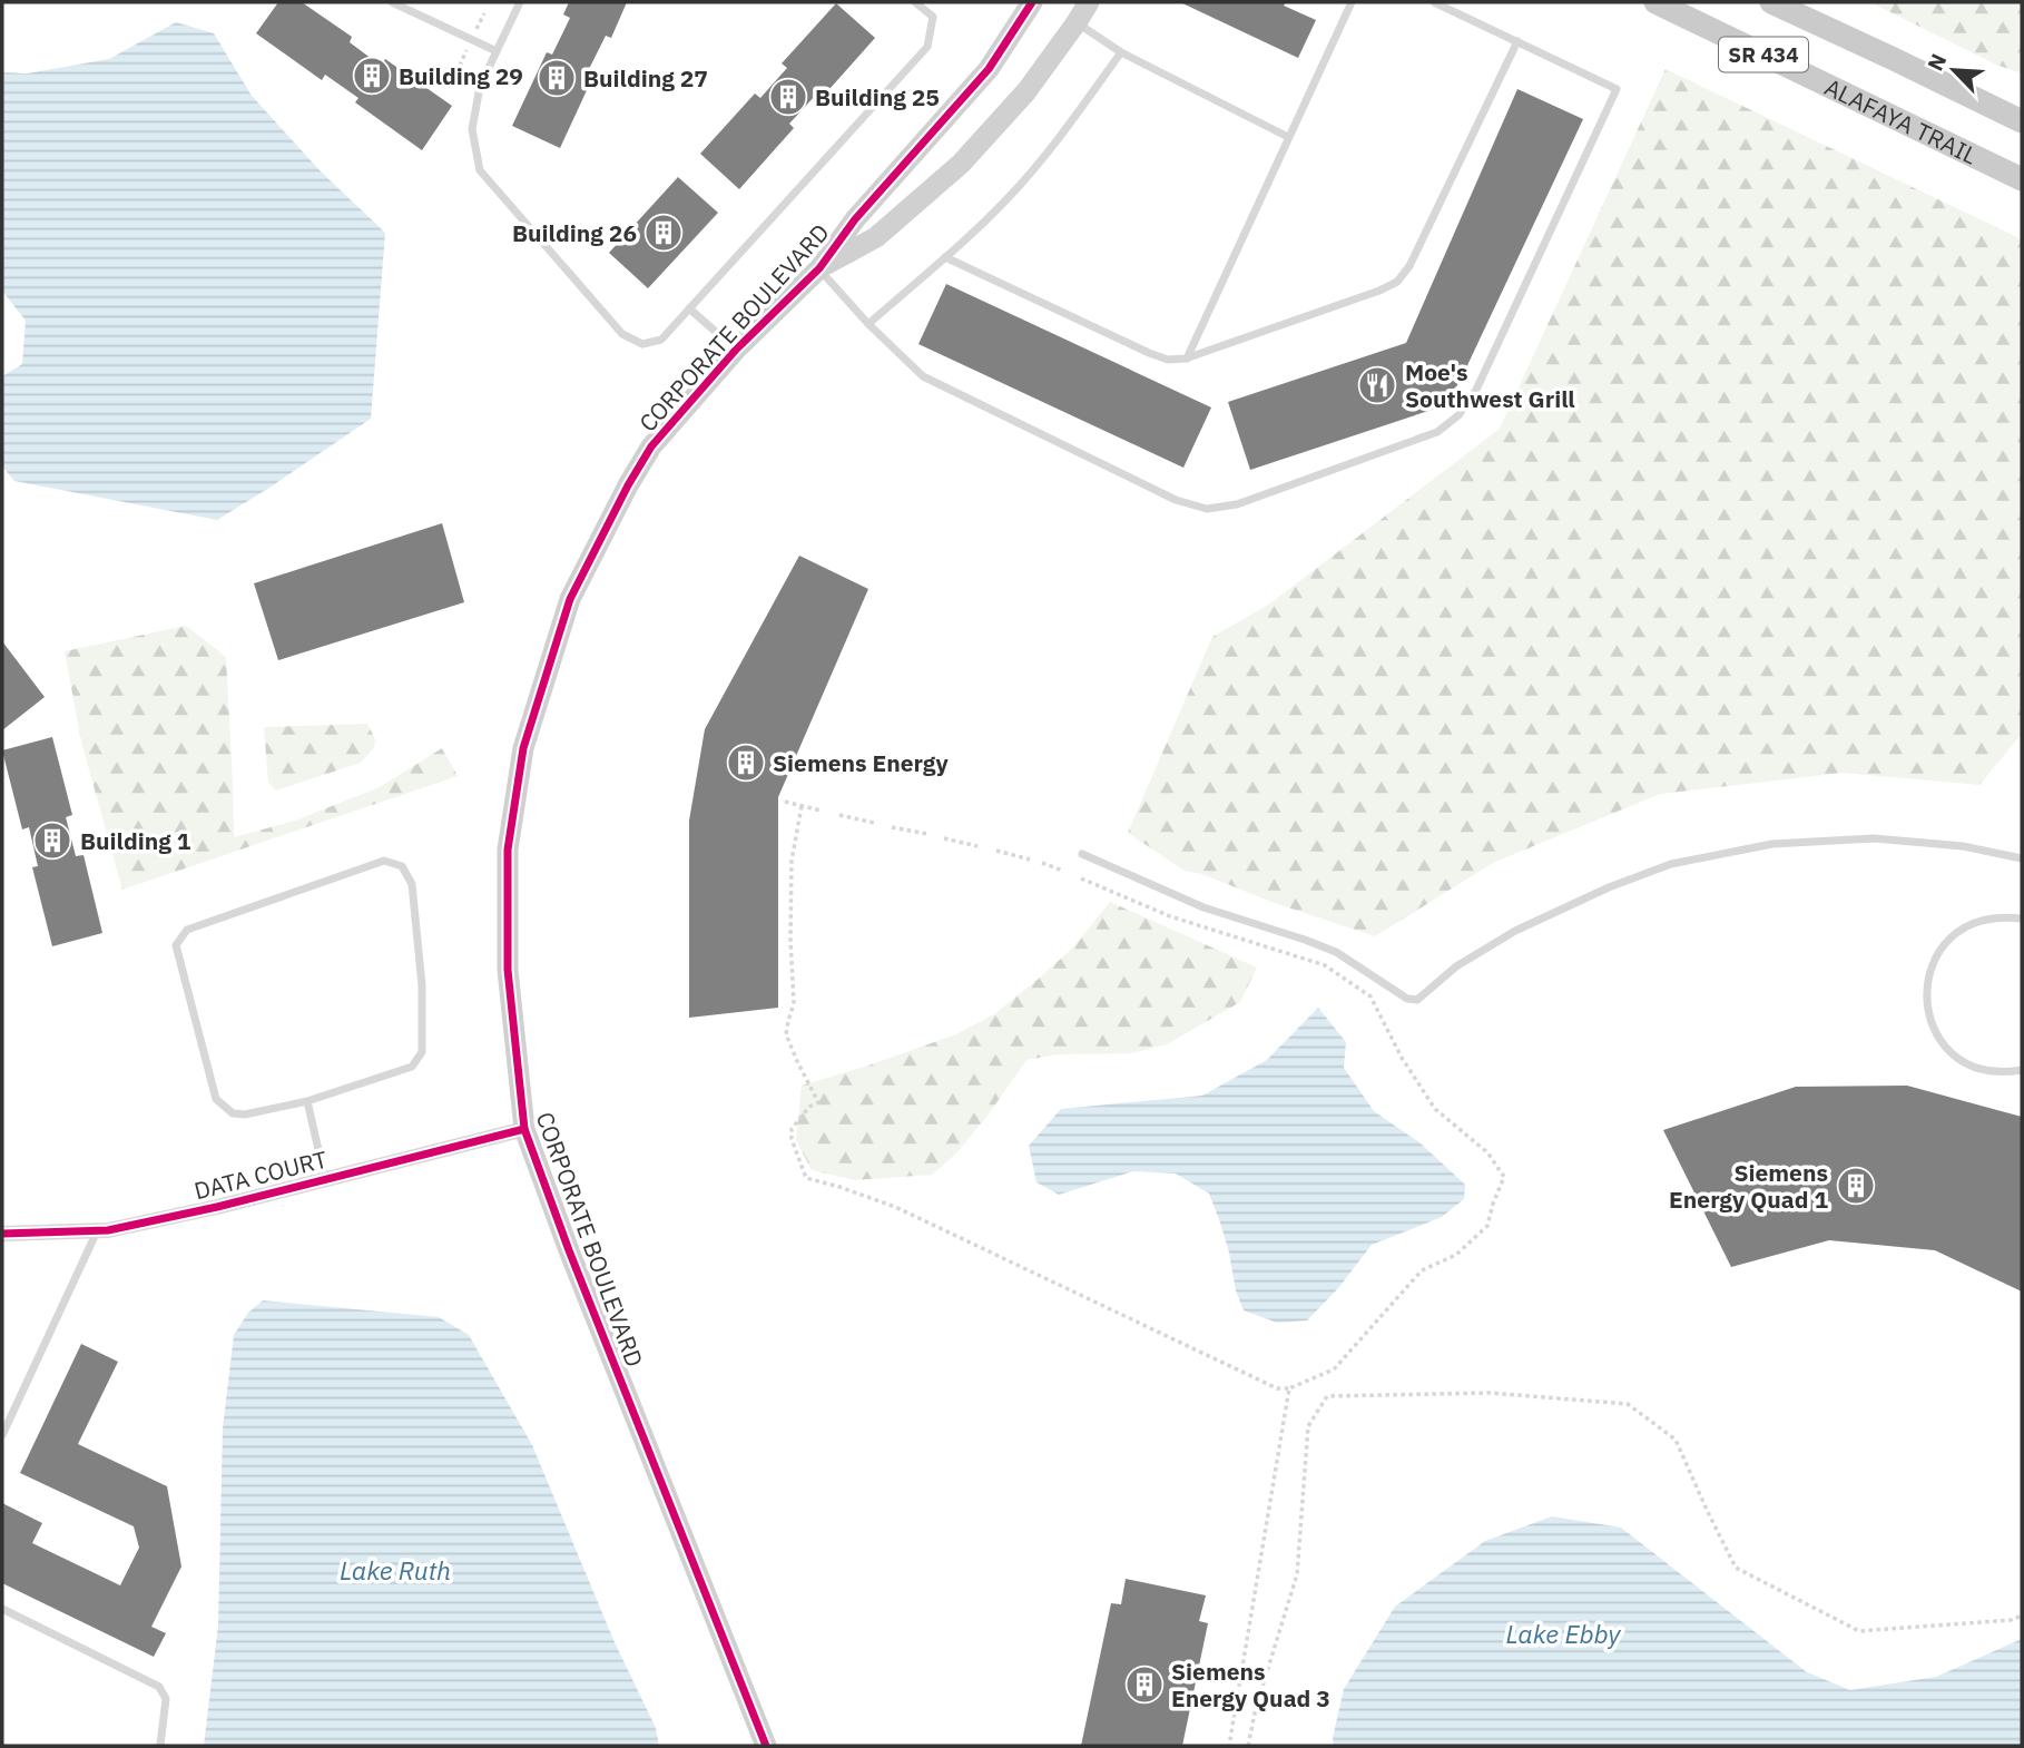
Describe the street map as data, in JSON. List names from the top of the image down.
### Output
{
  "streets": {
    "main road": ["SR 434", "ALAFAYA TRAIL"],
    "street": ["CORPORATE BOULEVARD", "DATA COURT"]
  },
  "crossings": [
    ["CORPORATE BOULEVARD", "DATA COURT"]
  ],
  "water": ["Lake Ruth", "Lake Ebby"],
  "places": {
    "building": [
      "Building 29",
      "Building 27",
      "Building 25",
      "Building 26",
      "Siemens Energy",
      "Building 1",
      "Siemens Energy Quad 1",
      "Siemens Energy Quad 3"
    ],
    "restaurant": ["Moe's Southwest Grill"]
  },
  "north": "top left"
}
